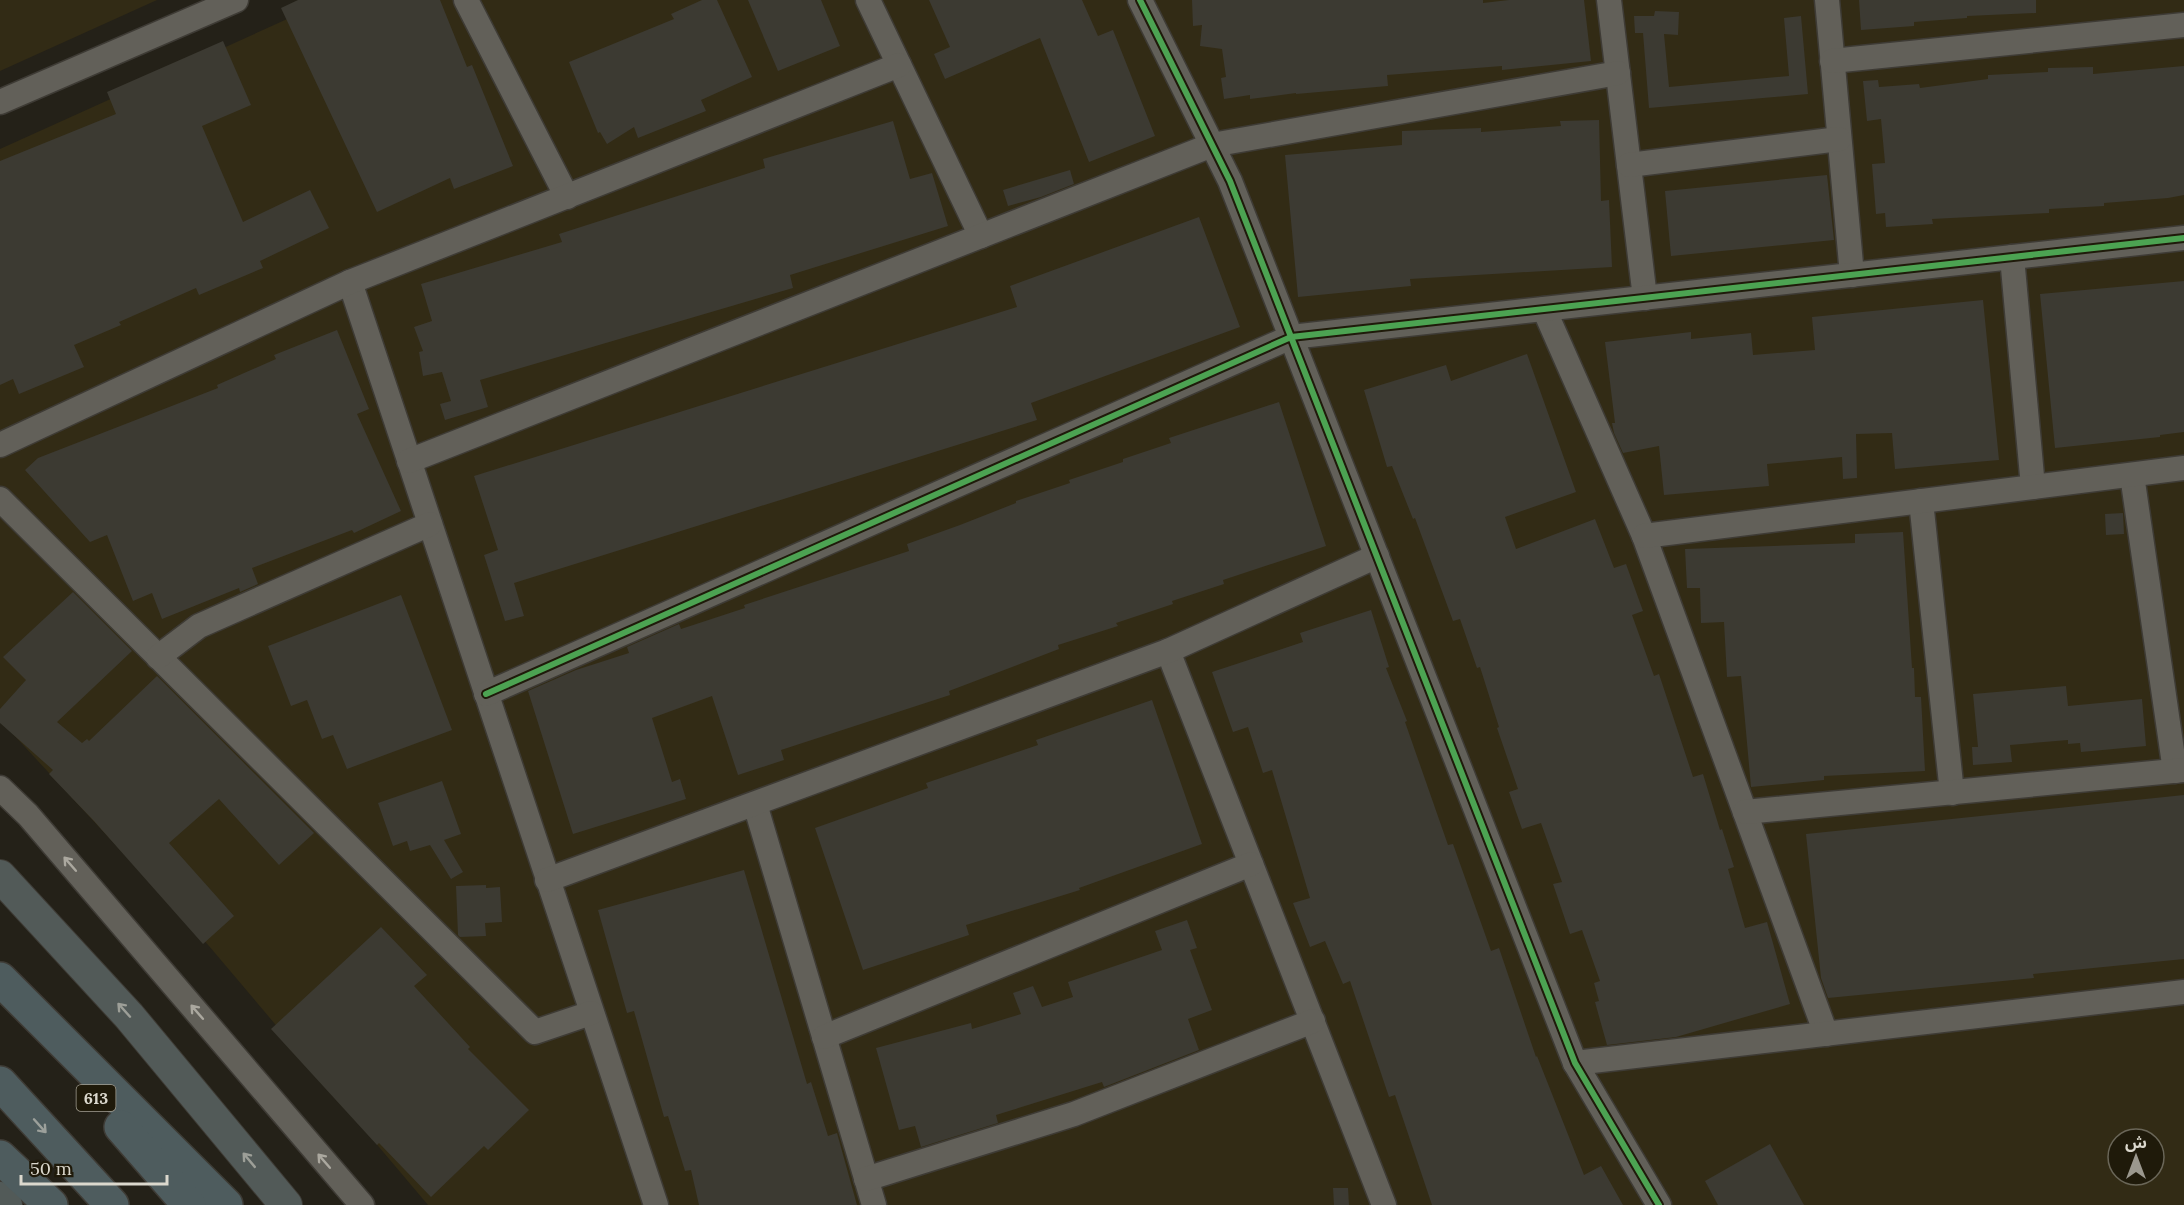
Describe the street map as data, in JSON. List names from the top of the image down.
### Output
{
  "streets": {
    "highway": ["613"]
  },
  "scale_bar": "50 m",
  "north": "top"
}
